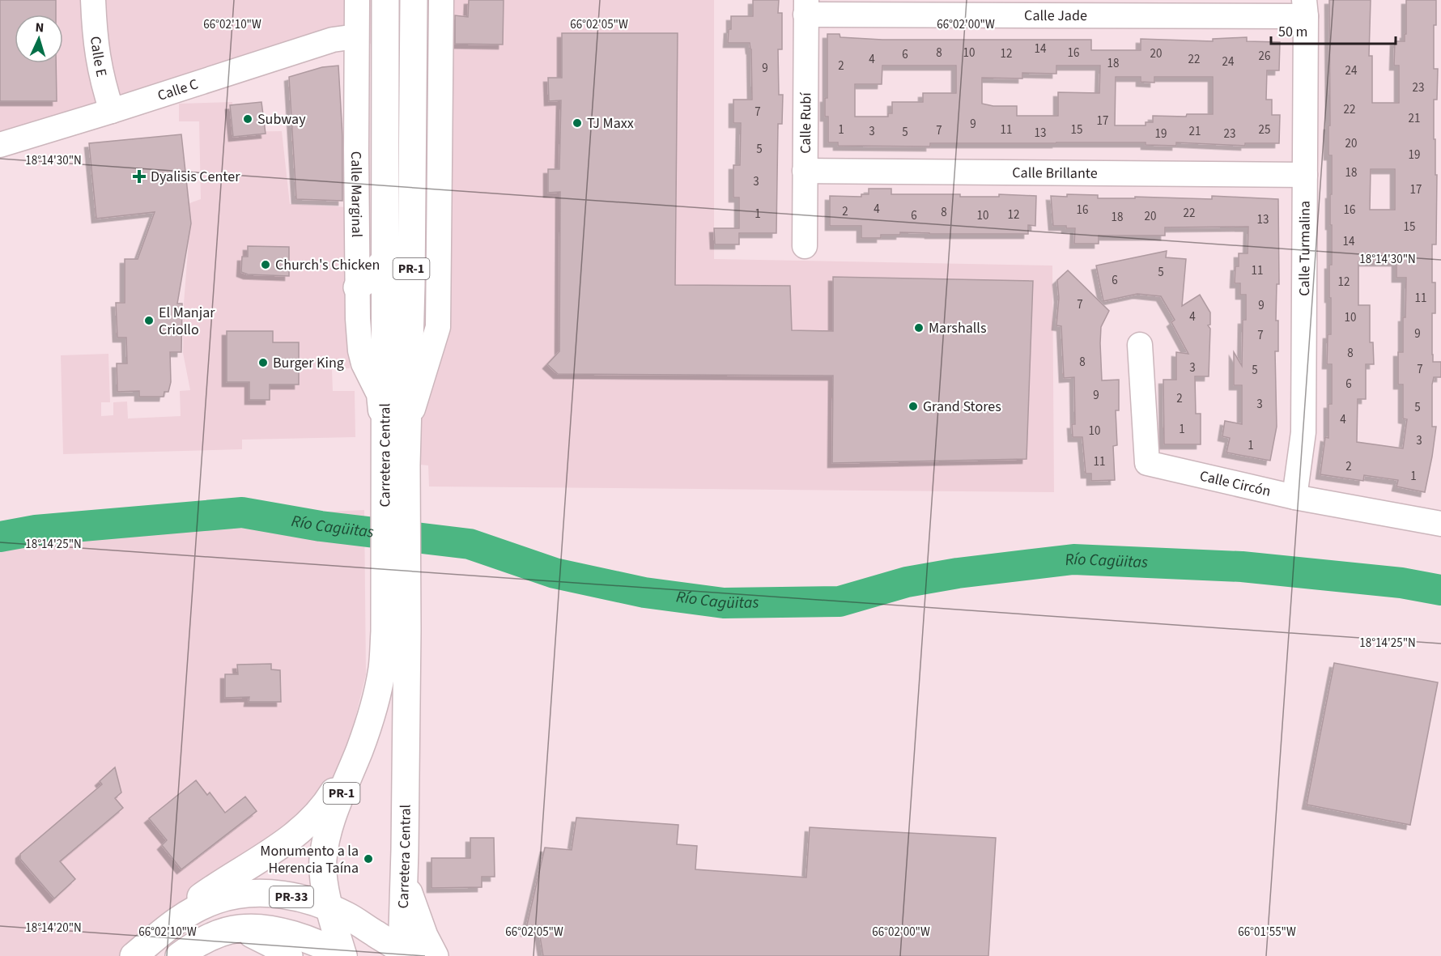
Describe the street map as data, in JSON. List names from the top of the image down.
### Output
{
  "streets": {
    "main road": ["PR-1", "Carretera Central", "PR-33"],
    "street": [
      "Calle Jade",
      "Calle E",
      "Calle C",
      "Calle Rubí",
      "Calle Brillante",
      "Calle Marginal",
      "Calle Turmalina",
      "Calle Circón"
    ]
  },
  "crossings": [
    ["Calle Jade", "Calle Rubí"],
    ["Calle Jade", "Calle Turmalina"],
    ["Calle E", "Calle C"],
    ["Calle C", "Calle Marginal"],
    ["Calle Rubí", "Calle Brillante"],
    ["Calle Brillante", "Calle Turmalina"],
    ["Calle Marginal", "Carretera Central"],
    ["Calle Turmalina", "Calle Circón"],
    ["Carretera Central", "PR-33"]
  ],
  "water": ["Río Cagüitas"],
  "places": {
    "other": [
      "Subway",
      "TJ Maxx",
      "Church's Chicken",
      "El Manjar Criollo",
      "Marshalls",
      "Burger King",
      "Grand Stores",
      "Monumento a la Herencia Taína"
    ],
    "health": ["Dyalisis Center"]
  },
  "house_numbers": [
    "14",
    "8",
    "10",
    "16",
    "12",
    "20",
    "6",
    "26",
    "4",
    "22",
    "24",
    "18",
    "2",
    "9",
    "24",
    "23",
    "22",
    "7",
    "21",
    "17",
    "9",
    "1",
    "11",
    "15",
    "25",
    "7",
    "3",
    "21",
    "5",
    "13",
    "19",
    "23",
    "20",
    "5",
    "19",
    "18",
    "3",
    "17",
    "4",
    "16",
    "16",
    "2",
    "8",
    "22",
    "1",
    "12",
    "6",
    "10",
    "20",
    "18",
    "13",
    "15",
    "14",
    "11",
    "5",
    "6",
    "12",
    "11",
    "7",
    "9",
    "4",
    "10",
    "9",
    "7",
    "8",
    "8",
    "3",
    "7",
    "5",
    "6",
    "9",
    "2",
    "3",
    "5",
    "4",
    "1",
    "10",
    "3",
    "1",
    "11",
    "2",
    "1"
  ],
  "scale_bar": "50 m",
  "north": "top",
  "coordinates": [
    "66°02'10\"W",
    "66°02'05\"W",
    "66°02'00\"W",
    "18°14'30\"N",
    "18°14'25\"N",
    "18°14'20\"N",
    "66°01'55\"W"
  ]
}
